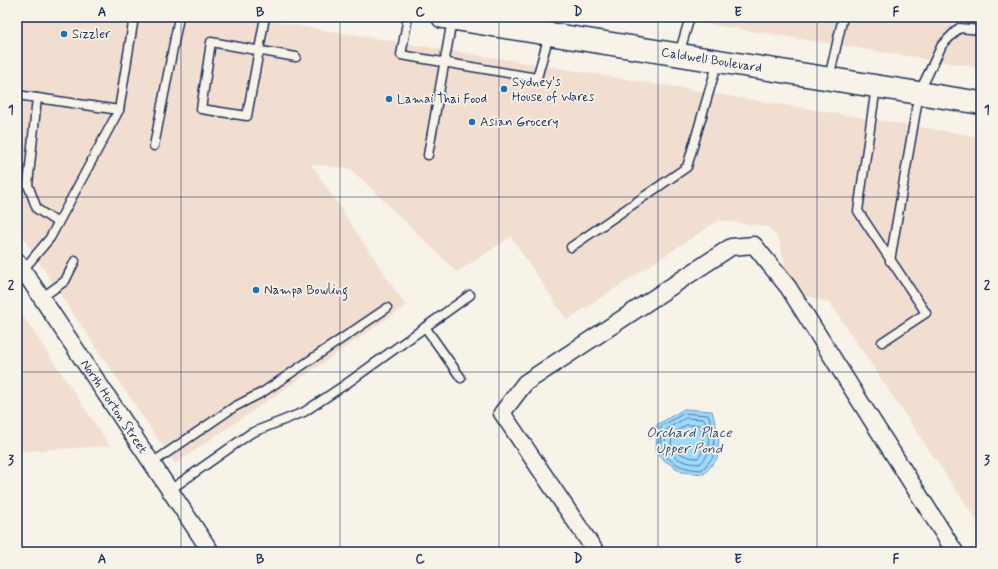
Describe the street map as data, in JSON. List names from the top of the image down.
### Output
{
  "streets": {
    "main road": ["Caldwell Boulevard"],
    "street": ["North Horton Street"]
  },
  "water": ["Orchard Place Upper Pond"],
  "places": [
    "Sizzler",
    "Sydney's House of Wares",
    "Lamai Thai Food",
    "Asian Grocery",
    "Nampa Bowling"
  ],
  "grid": {
    "columns": [
      "A",
      "B",
      "C",
      "D",
      "E",
      "F"
    ],
    "rows": ["1", "2", "3"]
  }
}
